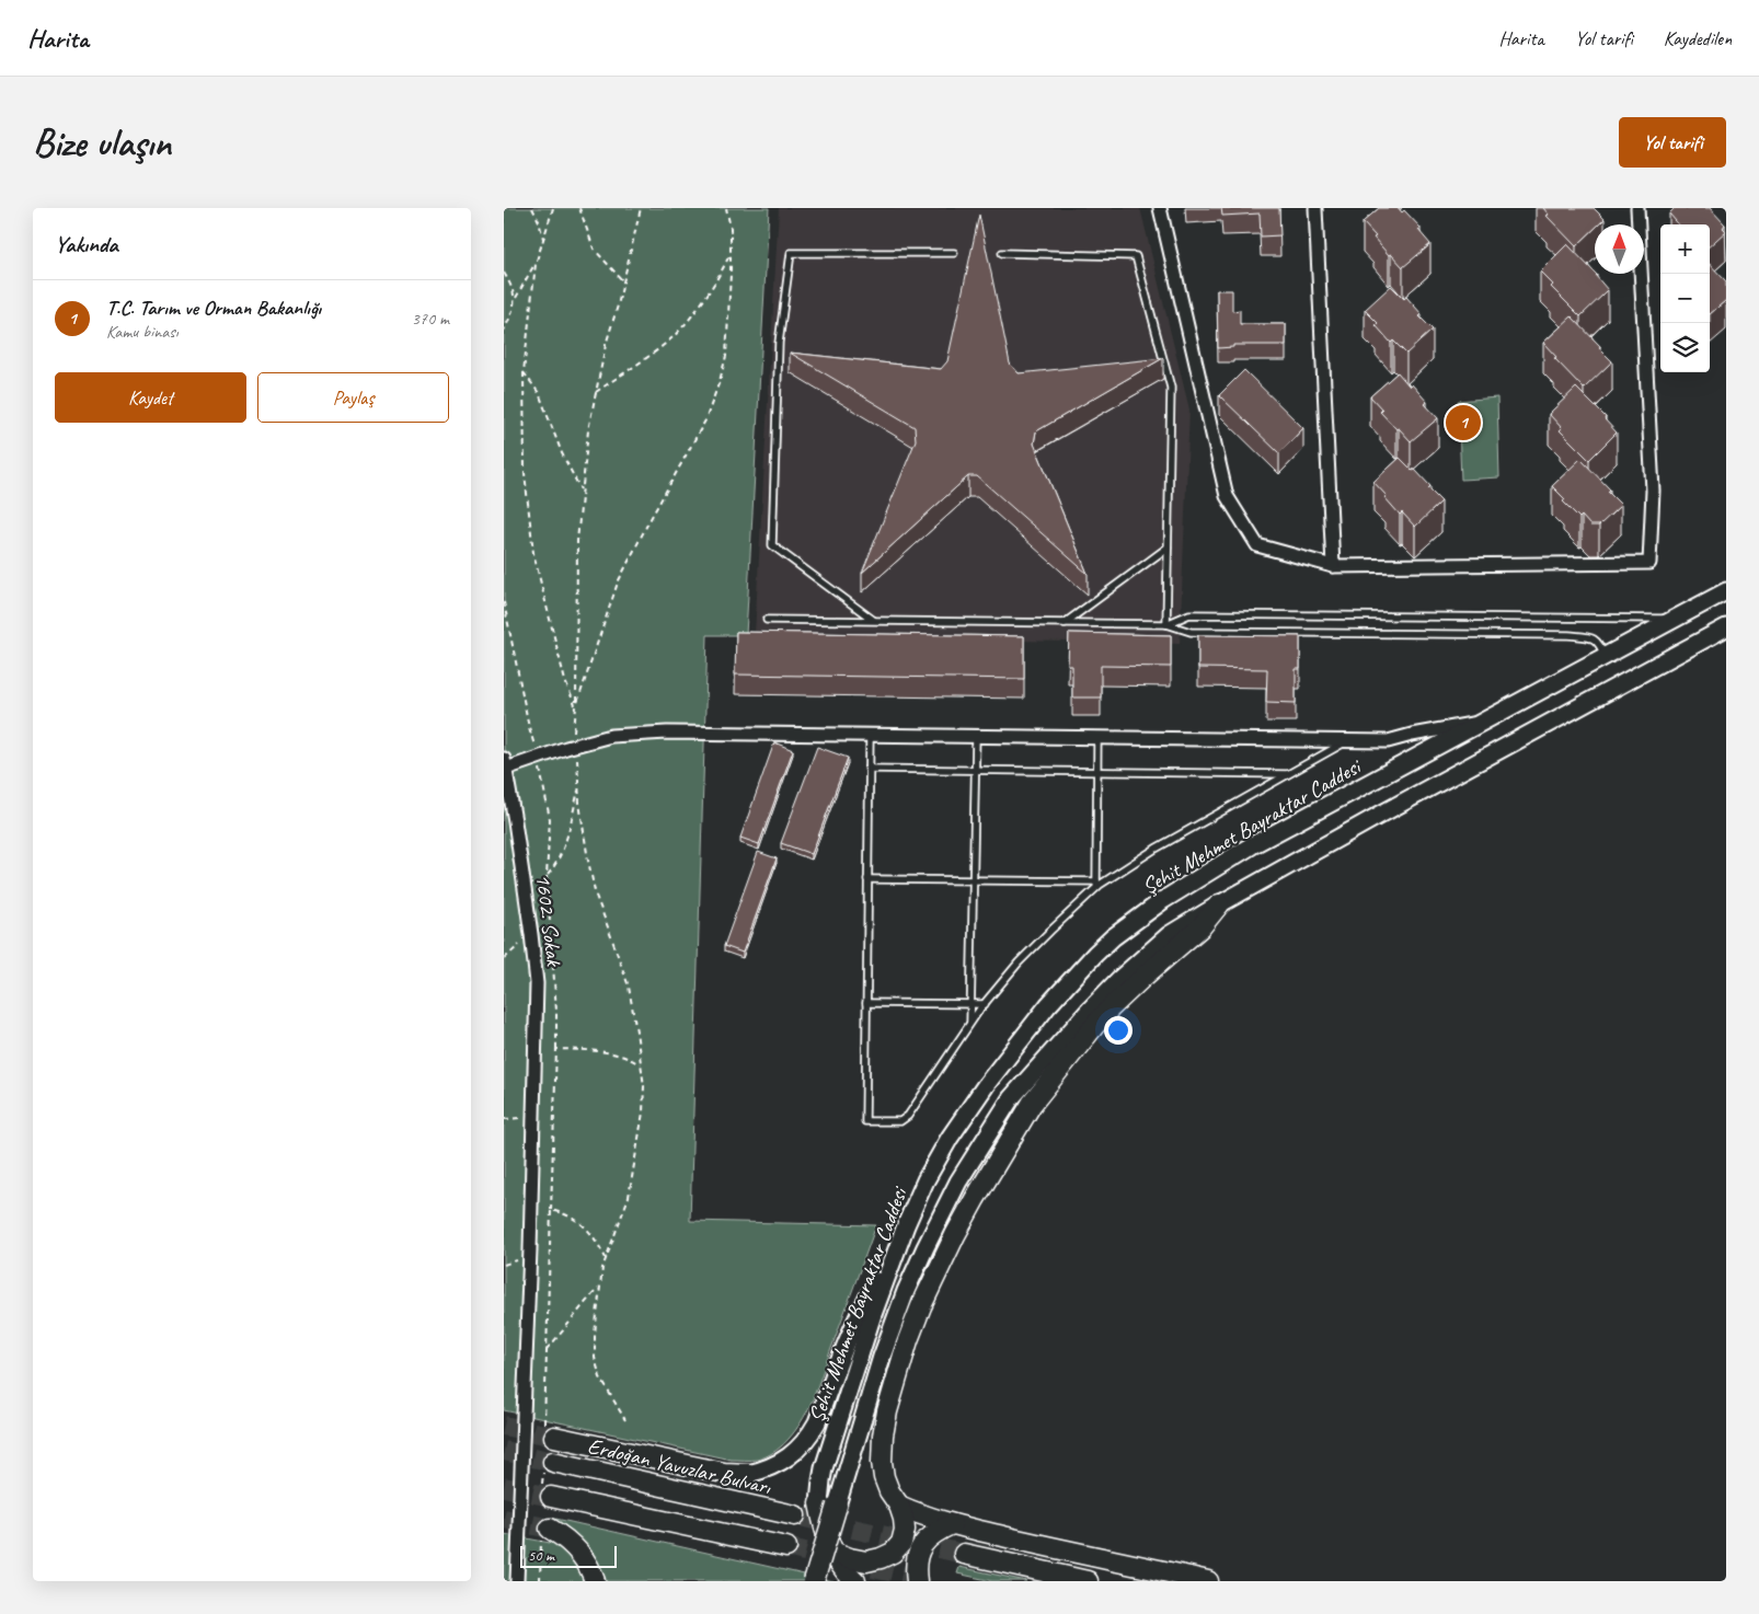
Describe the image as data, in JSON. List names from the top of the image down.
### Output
{
  "streets": {
    "main road": ["Şehit Mehmet Bayraktar Caddesi", "Erdoğan Yavuzlar Bulvarı"],
    "street": ["1602. Sokak"]
  },
  "scale_bar": "50 m",
  "north": "top",
  "page": {
    "header": "Harita",
    "nav": ["Harita", "Yol tarifi", "Kaydedilen"],
    "buttons": [
      "Yol tarifi",
      ["Kaydet", "Paylaş"]
    ],
    "title": "Bize ulaşın",
    "heading": "Yakında",
    "map_buttons": ["+", "−"],
    "list": [
      {
        "mark": "1",
        "name": "T.C. Tarım ve Orman Bakanlığı",
        "note": "Kamu binası",
        "value": "370 m"
      }
    ],
    "pins": "1",
    "scale": "50 m"
  }
}
